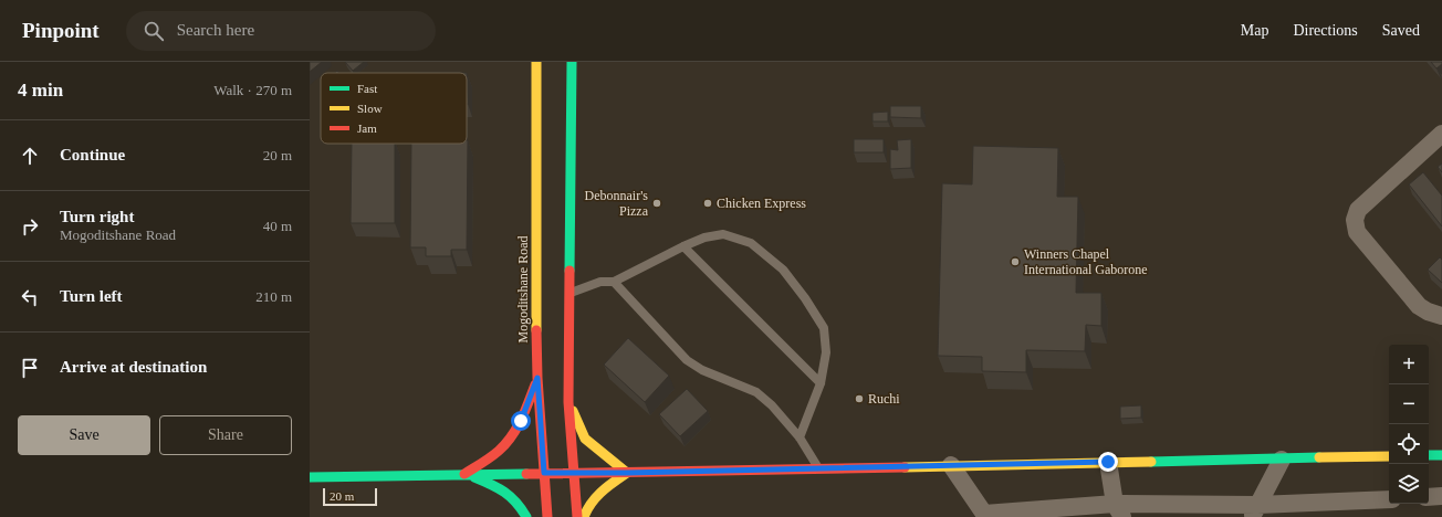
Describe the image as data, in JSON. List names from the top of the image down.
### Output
{
  "streets": {
    "main road": ["Mogoditshane Road"]
  },
  "places": [
    "Debonnair's Pizza",
    "Chicken Express",
    "Winners Chapel International Gaborone",
    "Ruchi"
  ],
  "legend": ["Fast", "Slow", "Jam"],
  "scale_bar": "20 m",
  "page": {
    "header": "Pinpoint",
    "search": "Search here",
    "nav": ["Map", "Directions", "Saved"],
    "heading": ["4 min", "Walk · 270 m"],
    "list": [
      ["Continue", "20 m"],
      ["Turn right", "Mogoditshane Road", "40 m"],
      ["Turn left", "210 m"],
      "Arrive at destination"
    ],
    "map_buttons": ["+", "−"],
    "buttons": ["Save", "Share"],
    "scale": "20 m"
  }
}
